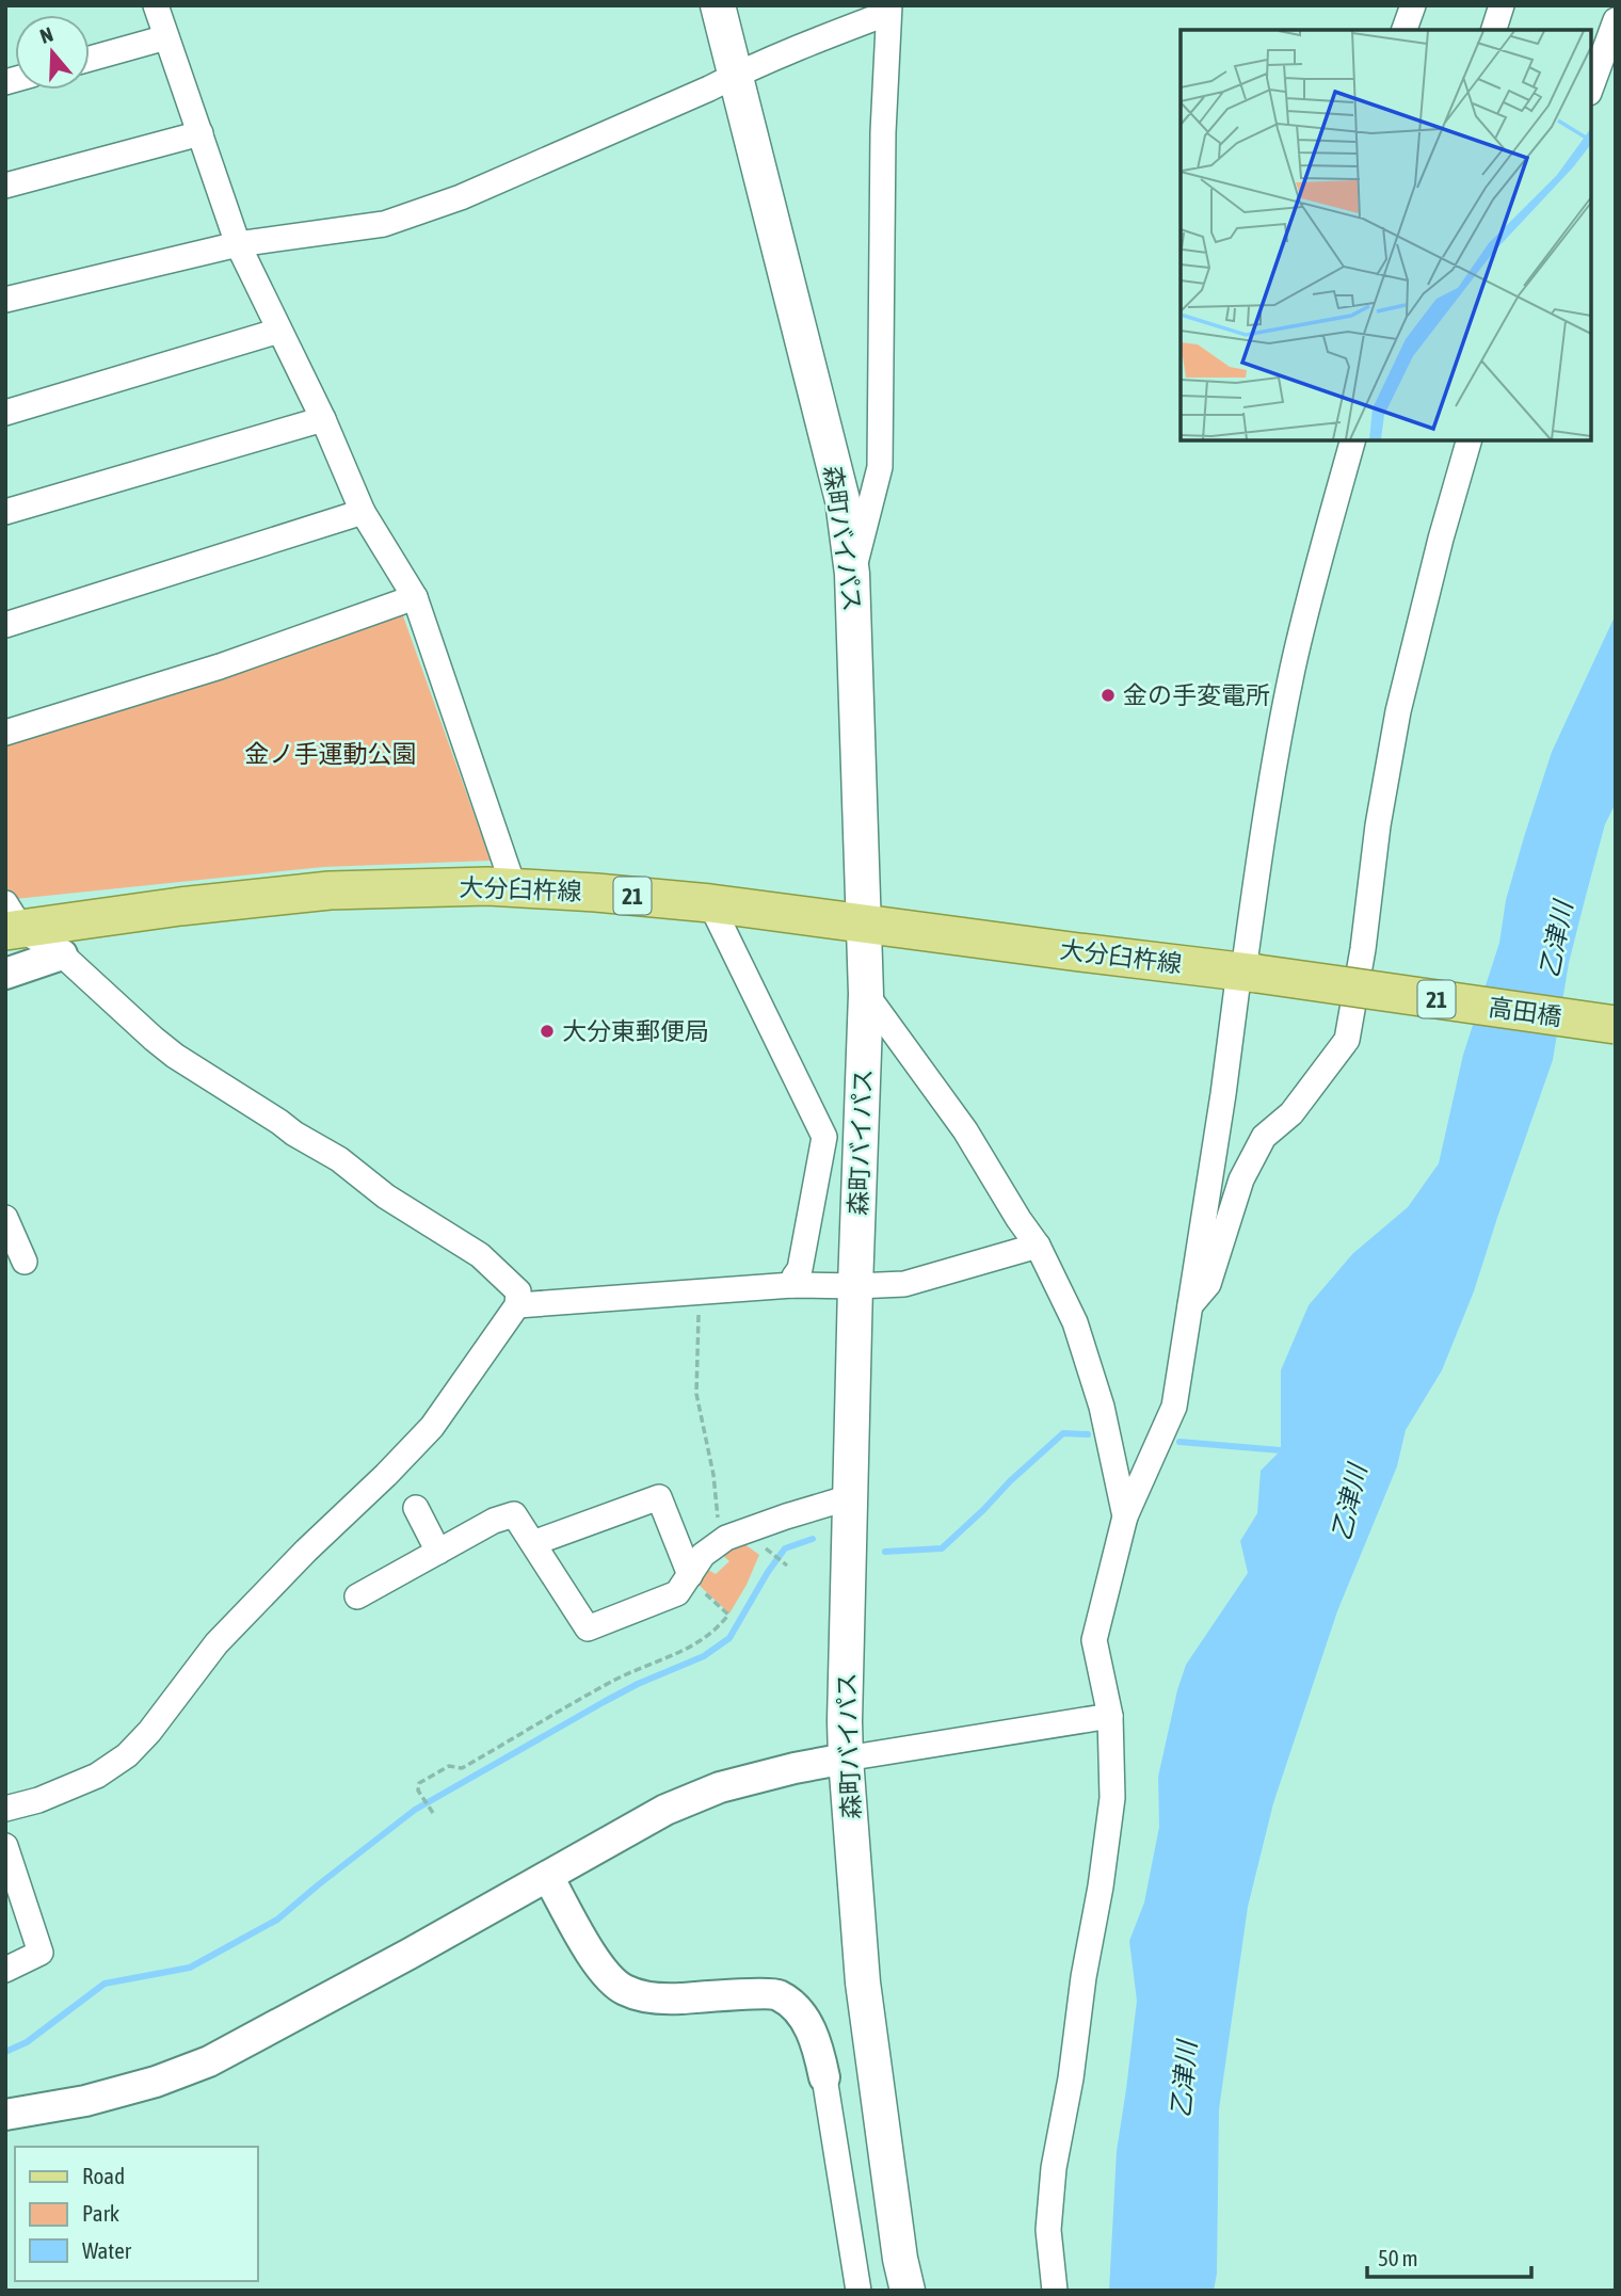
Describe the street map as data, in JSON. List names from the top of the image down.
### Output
{
  "streets": {
    "main road": [
      "森町バイパス",
      "大分臼杵線",
      "21",
      "高田橋"
    ]
  },
  "crossings": [
    ["森町バイパス", "大分臼杵線"],
    ["大分臼杵線", "高田橋"]
  ],
  "water": ["乙津川"],
  "parks": ["金ノ手運動公園"],
  "places": ["金の手変電所", "大分東郵便局"],
  "legend": ["Road", "Park", "Water"],
  "scale_bar": "50 m",
  "north": "top"
}
